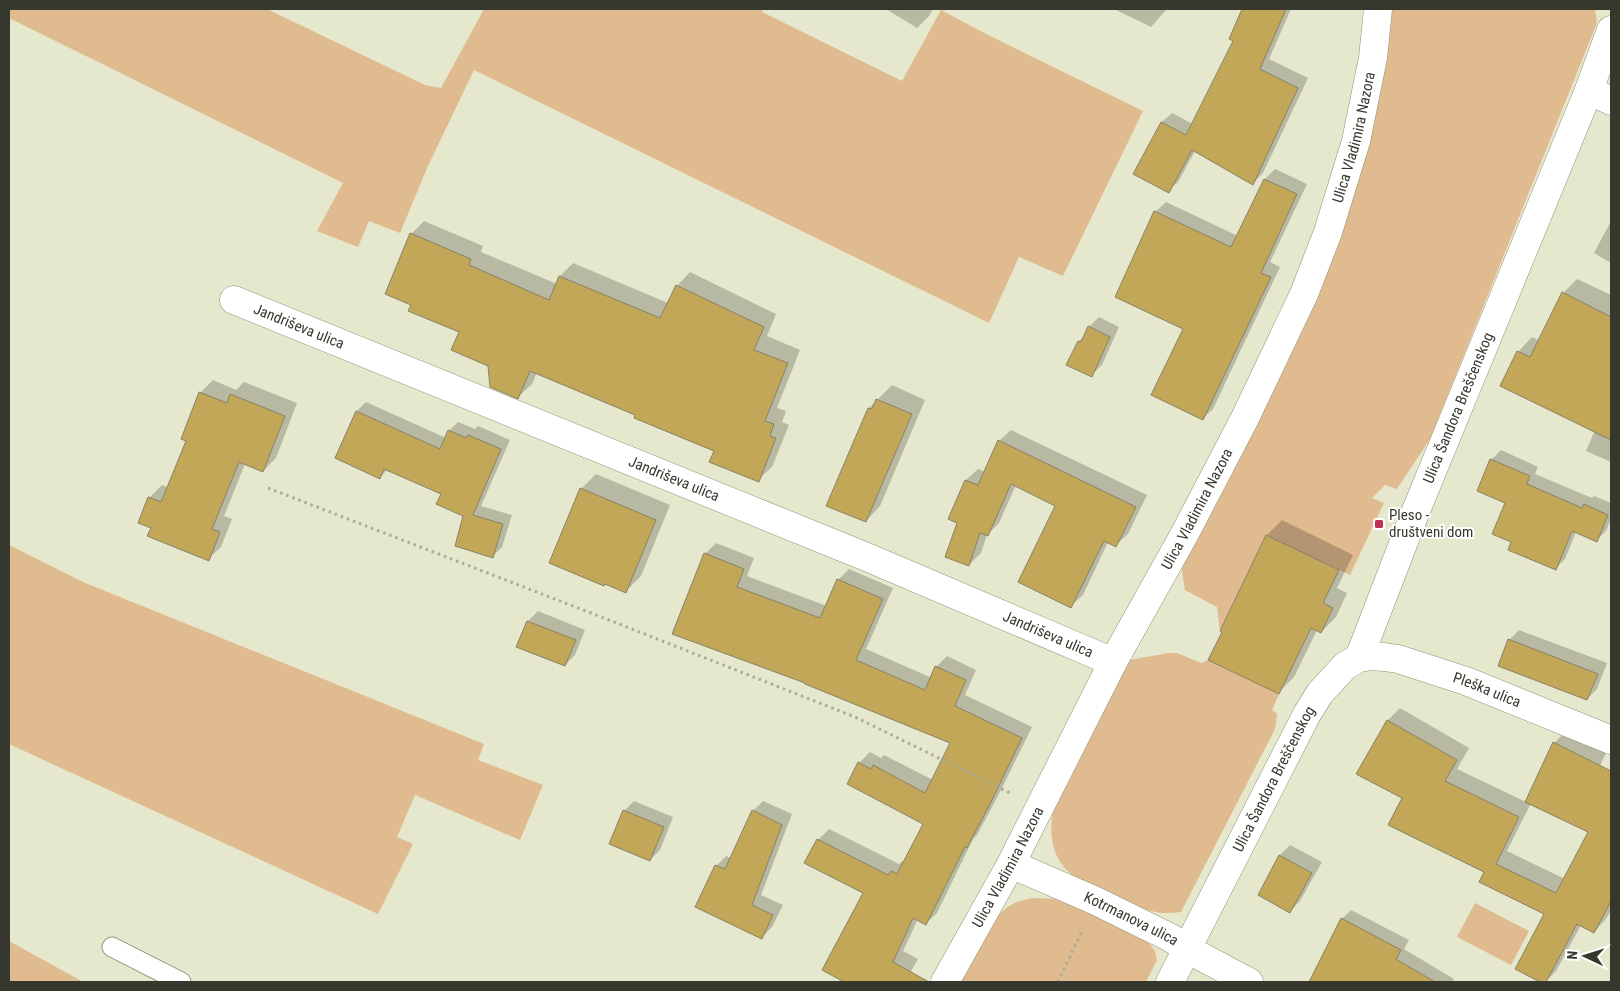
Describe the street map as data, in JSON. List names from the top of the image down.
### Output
{
  "streets": {
    "street": [
      "Ulica Vladimira Nazora",
      "Jandriševa ulica",
      "Ulica Šandora Breščenskog",
      "Pleška ulica",
      "Kotrmanova ulica"
    ]
  },
  "crossings": [
    ["Ulica Vladimira Nazora", "Jandriševa ulica"],
    ["Ulica Vladimira Nazora", "Kotrmanova ulica"],
    ["Ulica Šandora Breščenskog", "Pleška ulica"],
    ["Ulica Šandora Breščenskog", "Kotrmanova ulica"]
  ],
  "places": {
    "transit": ["Pleso - društveni dom"]
  },
  "north": "left"
}
